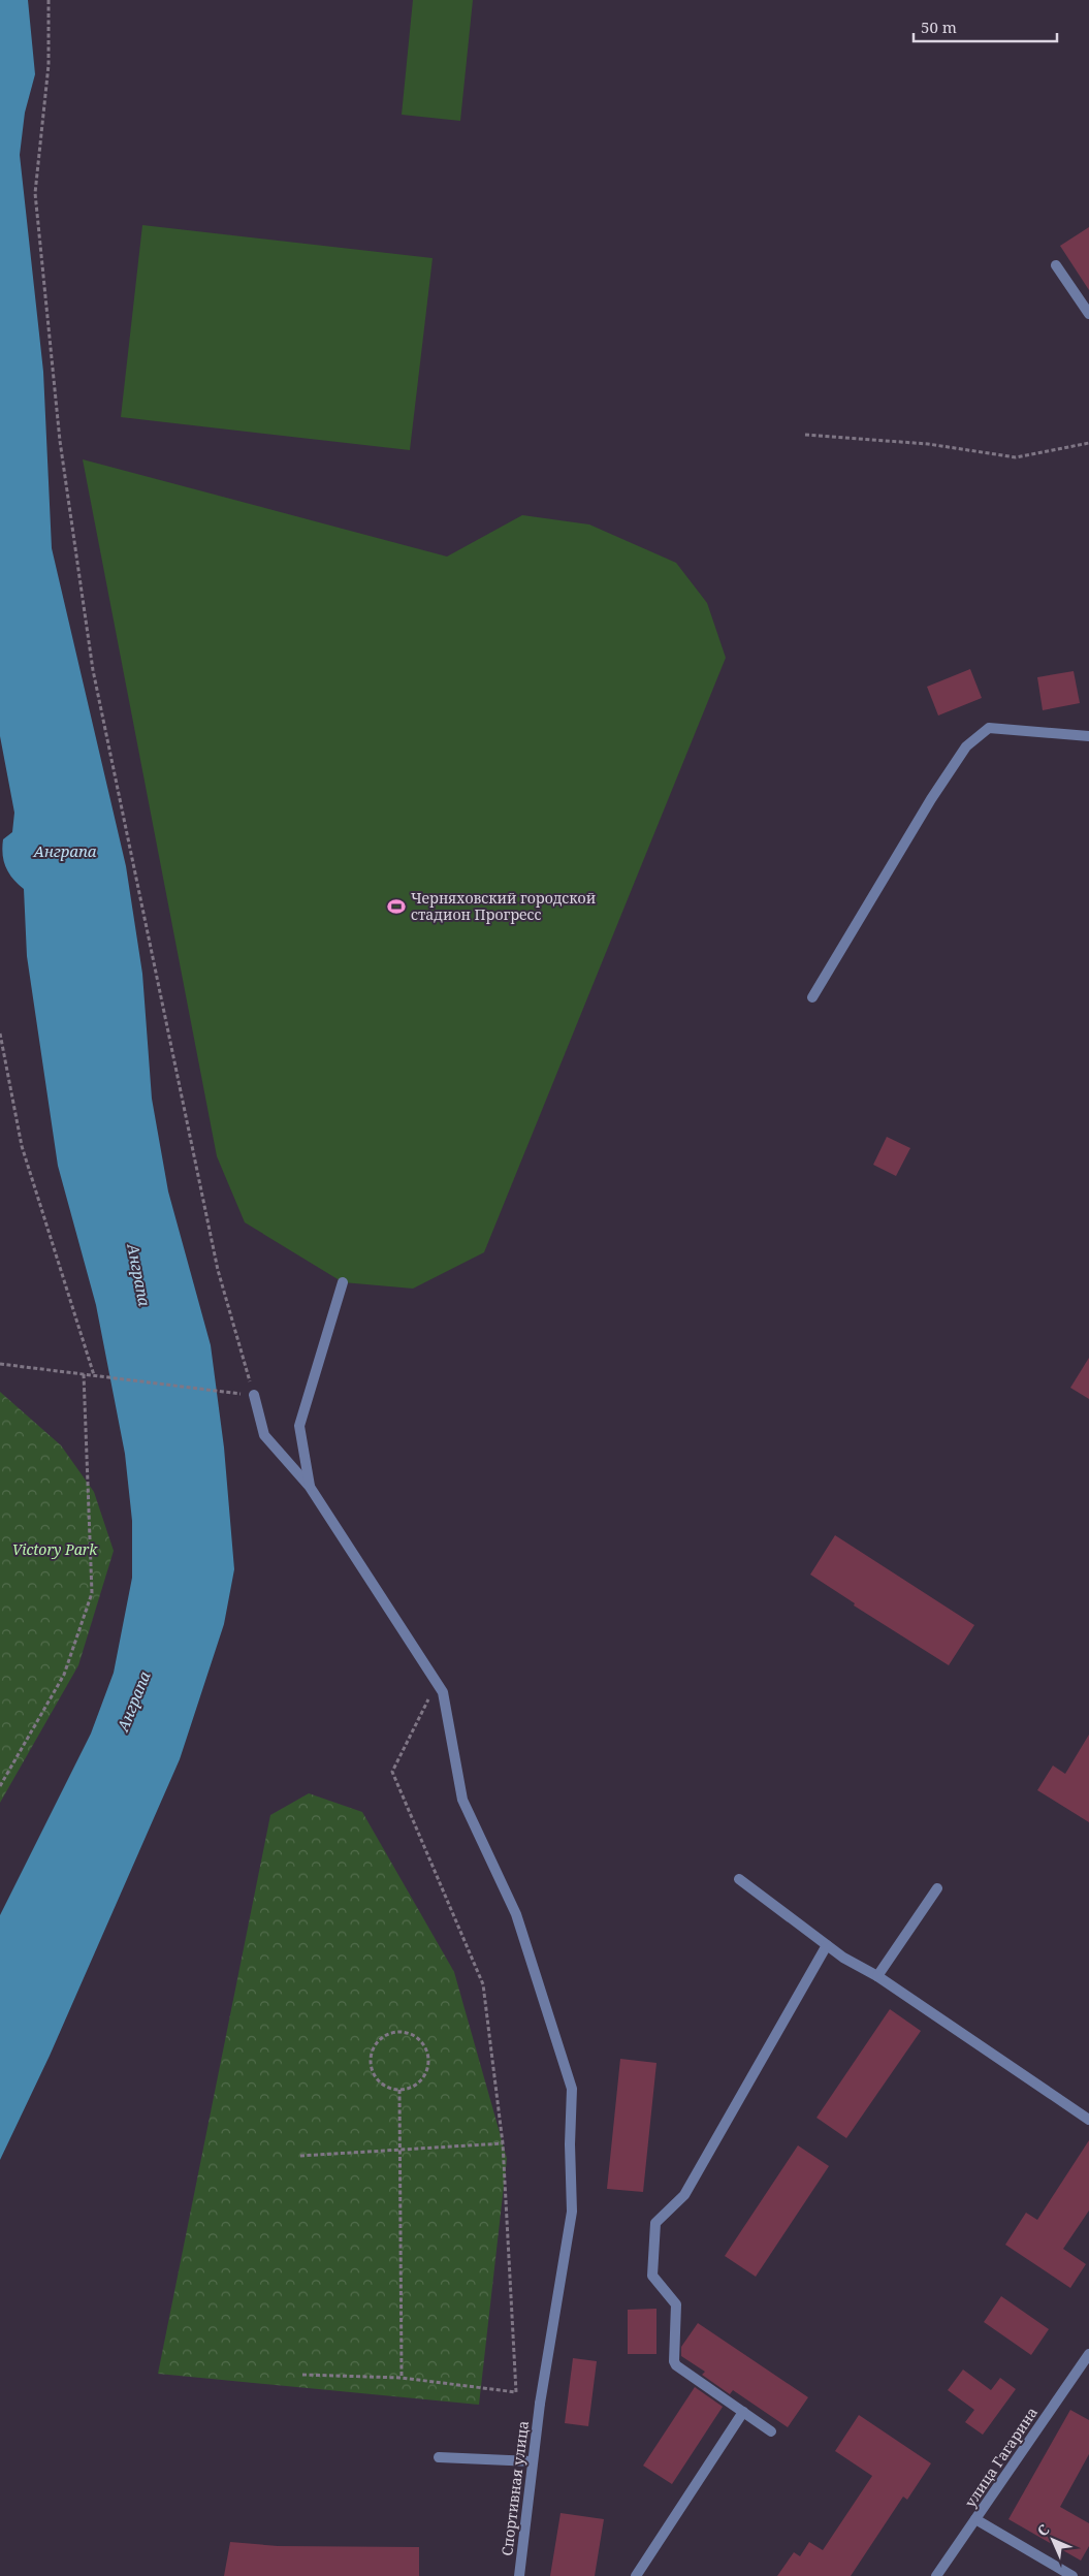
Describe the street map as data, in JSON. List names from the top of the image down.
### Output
{
  "streets": {
    "street": ["улица Гагарина", "Спортивная улица"]
  },
  "water": ["Анграпа"],
  "parks": ["Victory Park"],
  "places": {
    "sports": ["Черняховский городской стадион Прогресс"]
  },
  "scale_bar": "50 m",
  "north": "top left"
}
